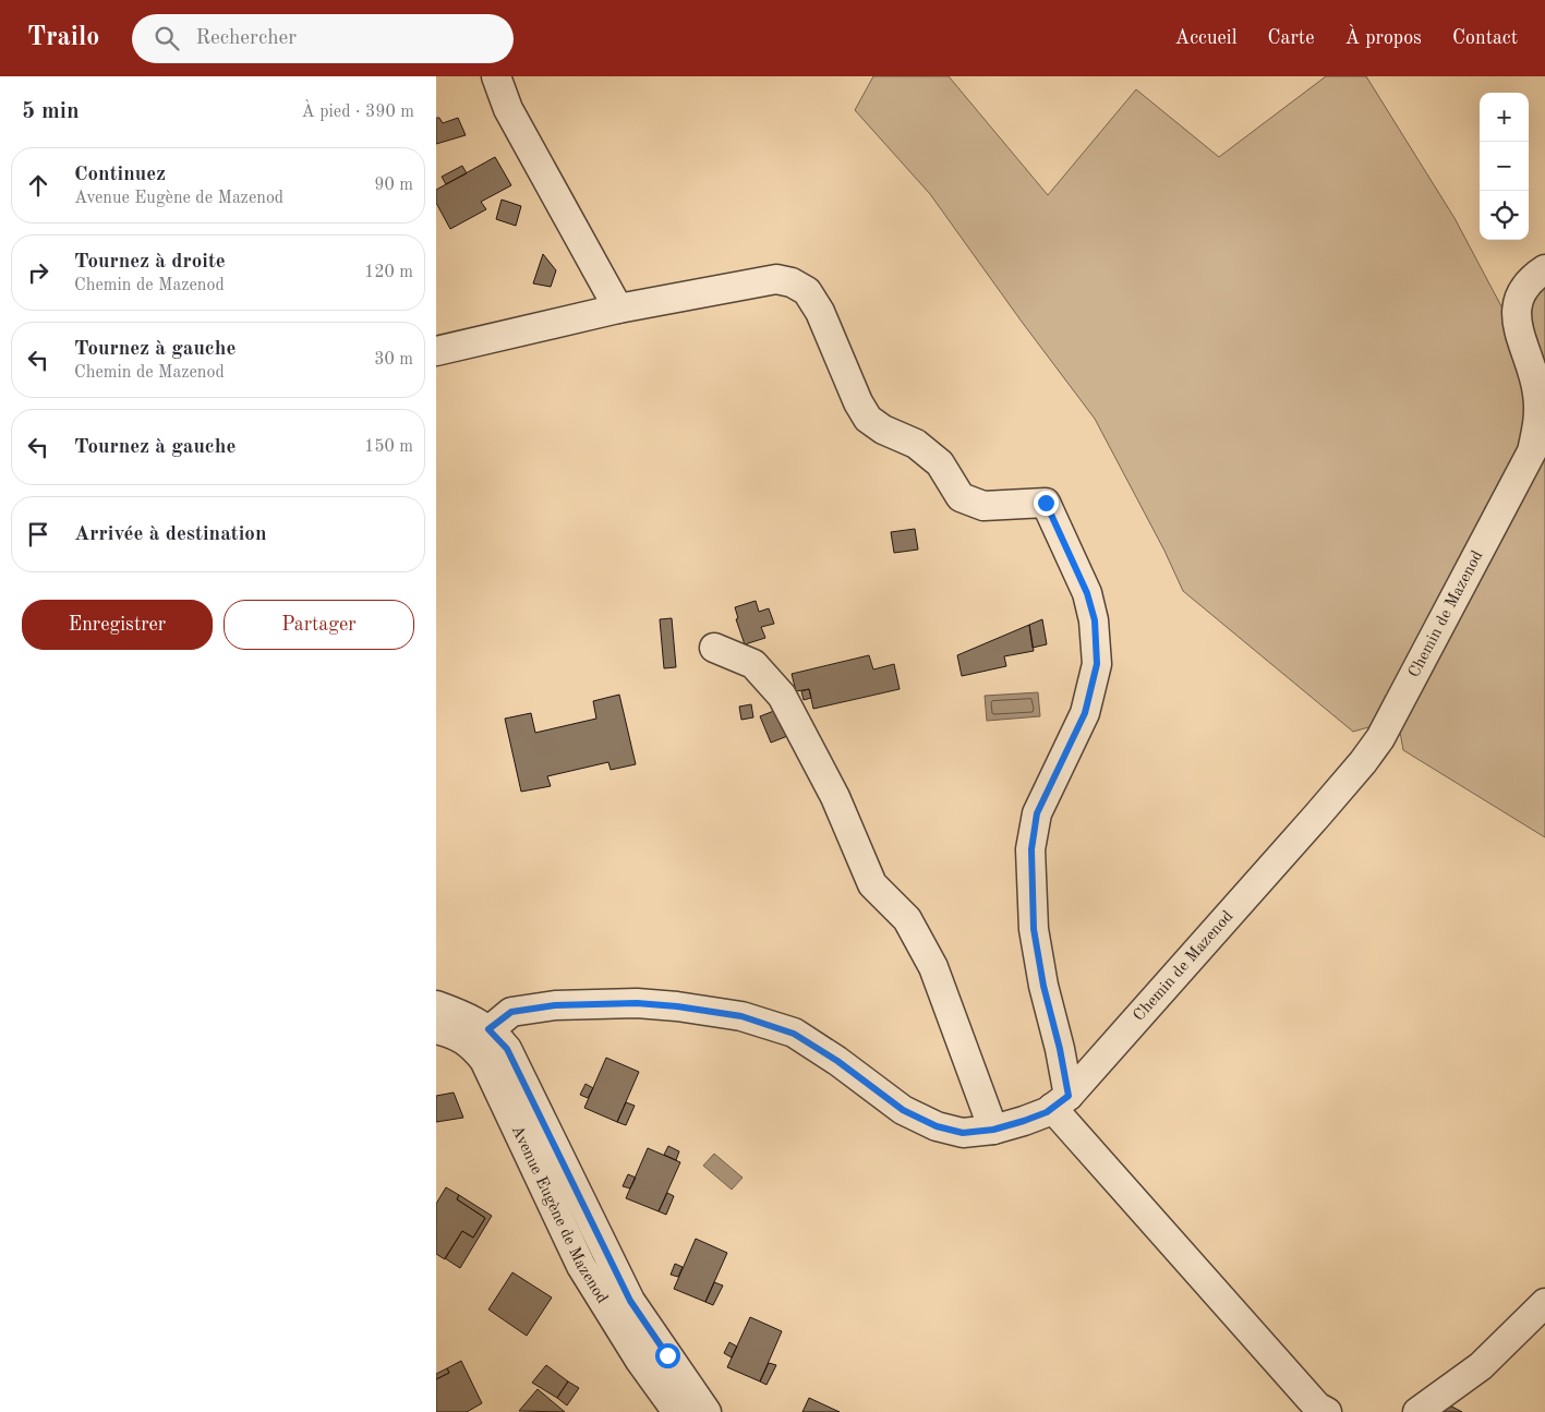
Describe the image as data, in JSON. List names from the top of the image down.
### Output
{
  "streets": {
    "street": ["Chemin de Mazenod", "Avenue Eugène de Mazenod"]
  },
  "crossings": [
    ["Chemin de Mazenod", "Avenue Eugène de Mazenod"]
  ],
  "page": {
    "header": "Trailo",
    "search": "Rechercher",
    "nav": [
      "Accueil",
      "Carte",
      "À propos",
      "Contact"
    ],
    "heading": ["5 min", "À pied · 390 m"],
    "map_buttons": ["+", "−"],
    "list": [
      ["Continuez", "Avenue Eugène de Mazenod", "90 m"],
      ["Tournez à droite", "Chemin de Mazenod", "120 m"],
      ["Tournez à gauche", "Chemin de Mazenod", "30 m"],
      ["Tournez à gauche", "150 m"],
      "Arrivée à destination"
    ],
    "buttons": ["Enregistrer", "Partager"]
  }
}
